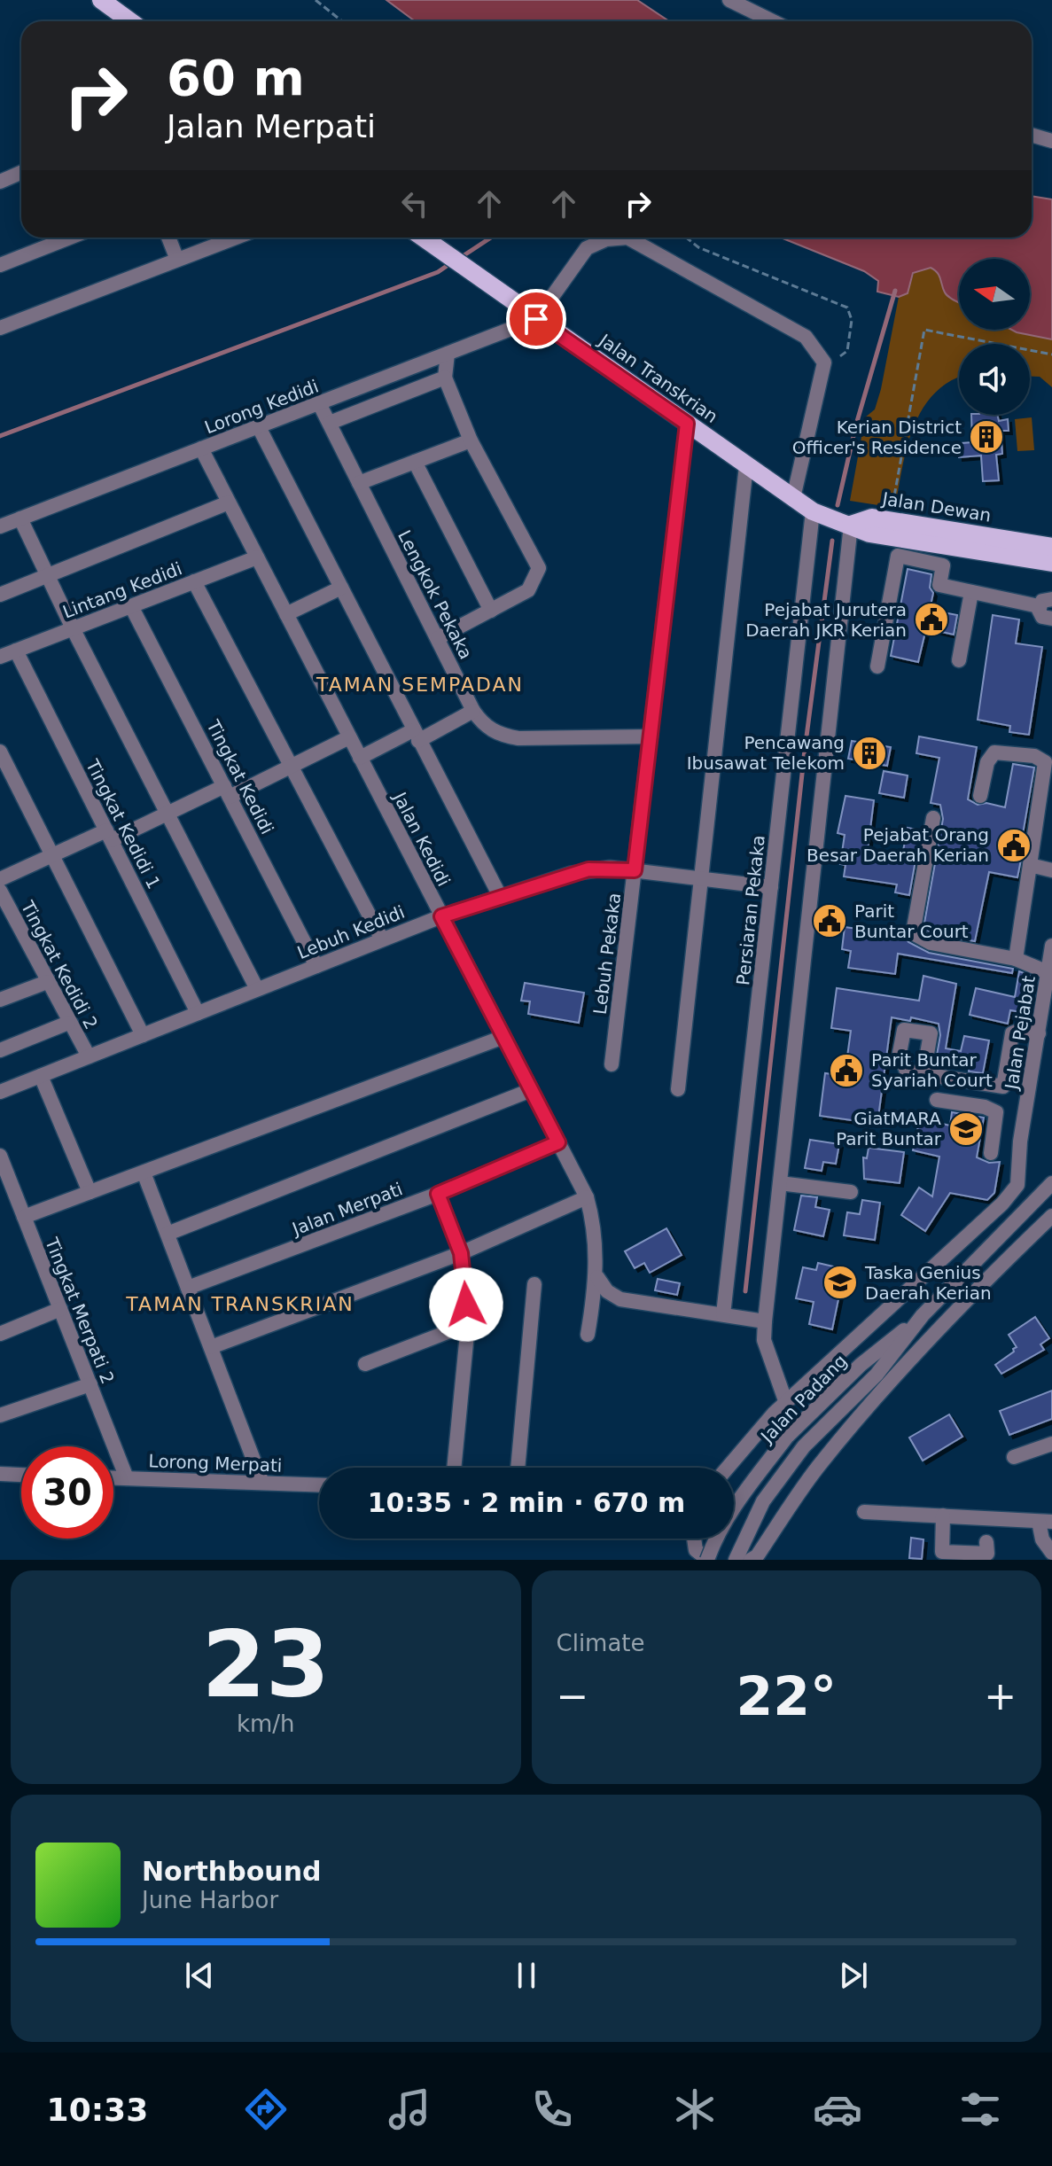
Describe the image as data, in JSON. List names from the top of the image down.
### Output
{
  "streets": {
    "main road": ["Jalan Transkrian", "Jalan Dewan"],
    "street": [
      "Lorong Kedidi",
      "Lintang Kedidi",
      "Lengkok Pekaka",
      "Tingkat Kedidi",
      "Tingkat Kedidi 1",
      "Jalan Kedidi",
      "Persiaran Pekaka",
      "Lebuh Kedidi",
      "Lebuh Pekaka",
      "Tingkat Kedidi 2",
      "Jalan Pejabat",
      "Jalan Merpati",
      "Tingkat Merpati 2",
      "Jalan Padang",
      "Lorong Merpati"
    ]
  },
  "crossings": [
    ["Jalan Transkrian", "Lorong Kedidi"],
    ["Jalan Transkrian", "Jalan Dewan"],
    ["Jalan Transkrian", "Persiaran Pekaka"],
    ["Jalan Transkrian", "Lebuh Pekaka"],
    ["Lorong Kedidi", "Lengkok Pekaka"],
    ["Lorong Kedidi", "Jalan Kedidi"],
    ["Lintang Kedidi", "Tingkat Kedidi"],
    ["Lintang Kedidi", "Tingkat Kedidi 1"],
    ["Lintang Kedidi", "Jalan Kedidi"],
    ["Lengkok Pekaka", "Lebuh Pekaka"],
    ["Tingkat Kedidi", "Lebuh Kedidi"],
    ["Tingkat Kedidi 1", "Lebuh Kedidi"],
    ["Jalan Kedidi", "Lebuh Kedidi"],
    ["Jalan Kedidi", "Jalan Merpati"],
    ["Persiaran Pekaka", "Lebuh Kedidi"],
    ["Lebuh Kedidi", "Lebuh Pekaka"],
    ["Lebuh Kedidi", "Tingkat Kedidi 2"],
    ["Tingkat Merpati 2", "Lorong Merpati"]
  ],
  "districts": ["TAMAN SEMPADAN", "TAMAN TRANSKRIAN"],
  "places": {
    "building": ["Kerian District Officer's Residence", "Pencawang Ibusawat Telekom"],
    "public building": [
      "Pejabat Jurutera Daerah JKR Kerian",
      "Pejabat Orang Besar Daerah Kerian",
      "Parit Buntar Court",
      "Parit Buntar Syariah Court"
    ],
    "school or university": ["GiatMARA Parit Buntar", "Taska Genius Daerah Kerian"]
  },
  "north": "left",
  "page": {
    "turn": ["60 m", "Jalan Merpati"],
    "limit": "30",
    "trip": "10:35 · 2 min · 670 m",
    "tile": [
      ["23", "km/h"],
      "Climate"
    ],
    "heat": ["−", "22°", "+"],
    "song": ["Northbound", "June Harbor"],
    "tabs": "10:33"
  }
}
